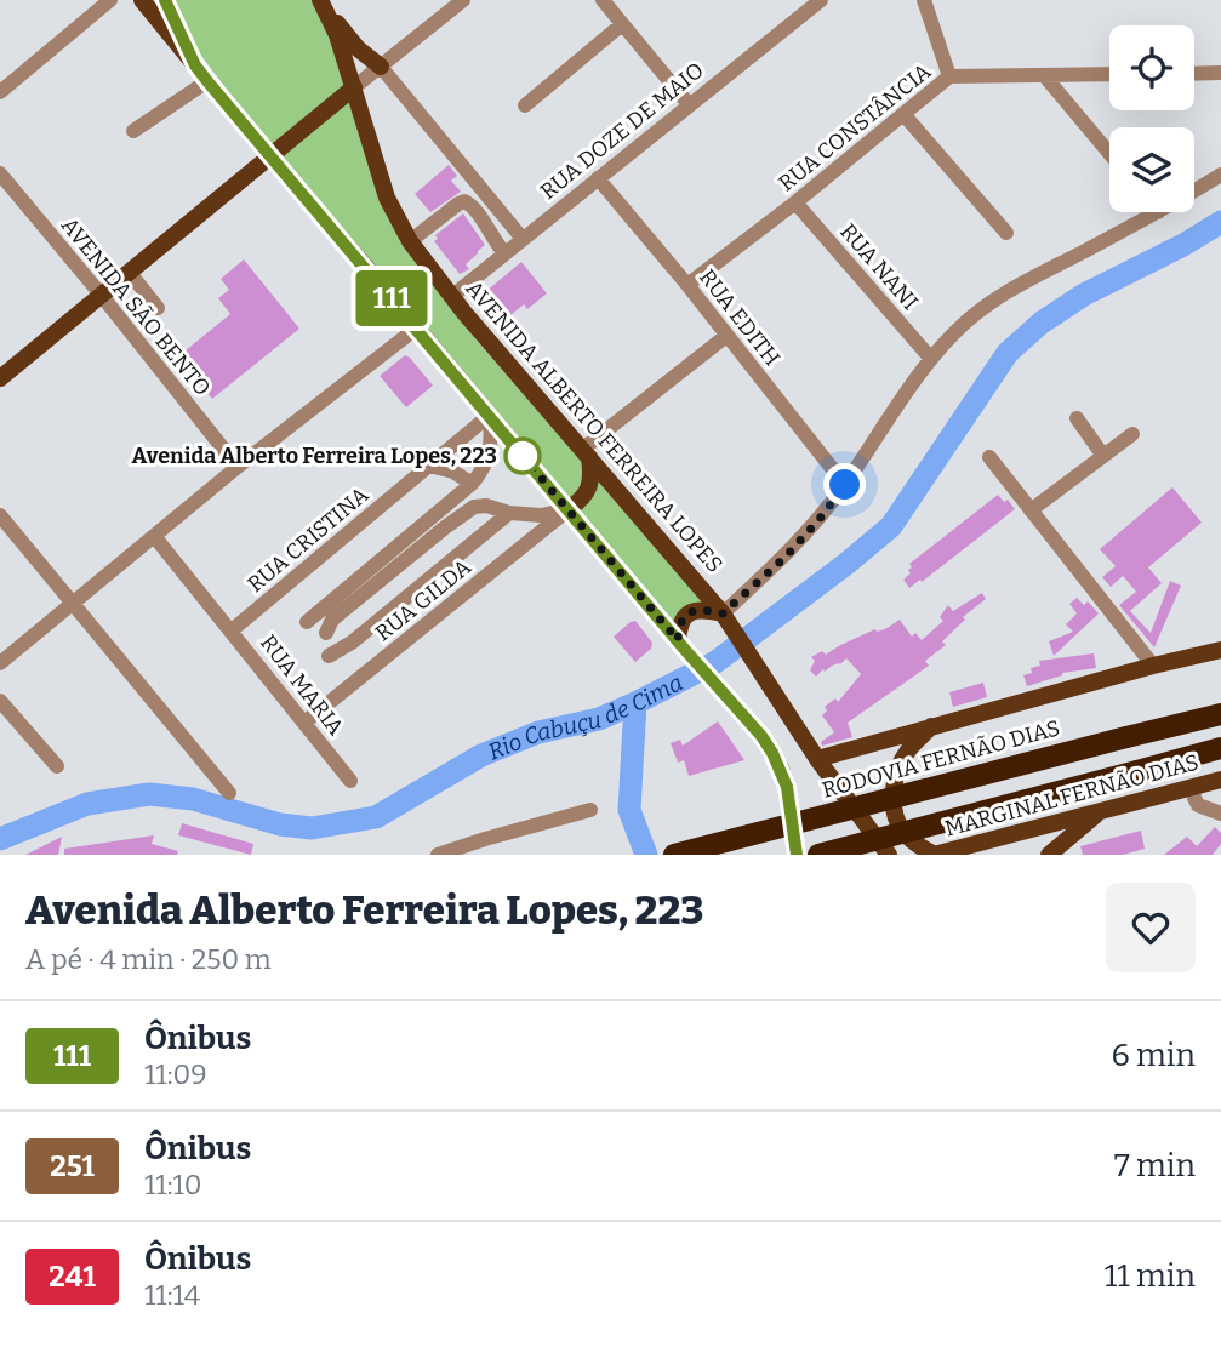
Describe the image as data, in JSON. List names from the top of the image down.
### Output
{
  "streets": {
    "highway": ["RODOVIA FERNÃO DIAS"],
    "main road": ["AVENIDA ALBERTO FERREIRA LOPES", "MARGINAL FERNÃO DIAS"],
    "street": [
      "RUA CONSTÂNCIA",
      "RUA DOZE DE MAIO",
      "RUA NANI",
      "AVENIDA SÃO BENTO",
      "RUA EDITH",
      "RUA CRISTINA",
      "RUA GILDA",
      "RUA MARIA"
    ]
  },
  "crossings": [
    ["RUA CONSTÂNCIA", "RUA NANI"],
    ["RUA CONSTÂNCIA", "RUA EDITH"],
    ["RUA DOZE DE MAIO", "RUA EDITH"],
    ["RUA DOZE DE MAIO", "AVENIDA ALBERTO FERREIRA LOPES"],
    ["RUA CRISTINA", "RUA MARIA"],
    ["RUA GILDA", "RUA MARIA"]
  ],
  "water": ["Rio Cabuçu de Cima"],
  "places": ["Avenida Alberto Ferreira Lopes, 223"],
  "lines": ["bus line 111"],
  "page": {
    "on_map": "111",
    "heading": ["Avenida Alberto Ferreira Lopes, 223", "A pé · 4 min · 250 m"],
    "list": [
      {
        "mark": "111",
        "name": "Ônibus",
        "note": "11:09",
        "value": "6 min"
      },
      {
        "mark": "251",
        "name": "Ônibus",
        "note": "11:10",
        "value": "7 min"
      },
      {
        "mark": "241",
        "name": "Ônibus",
        "note": "11:14",
        "value": "11 min"
      }
    ]
  }
}
